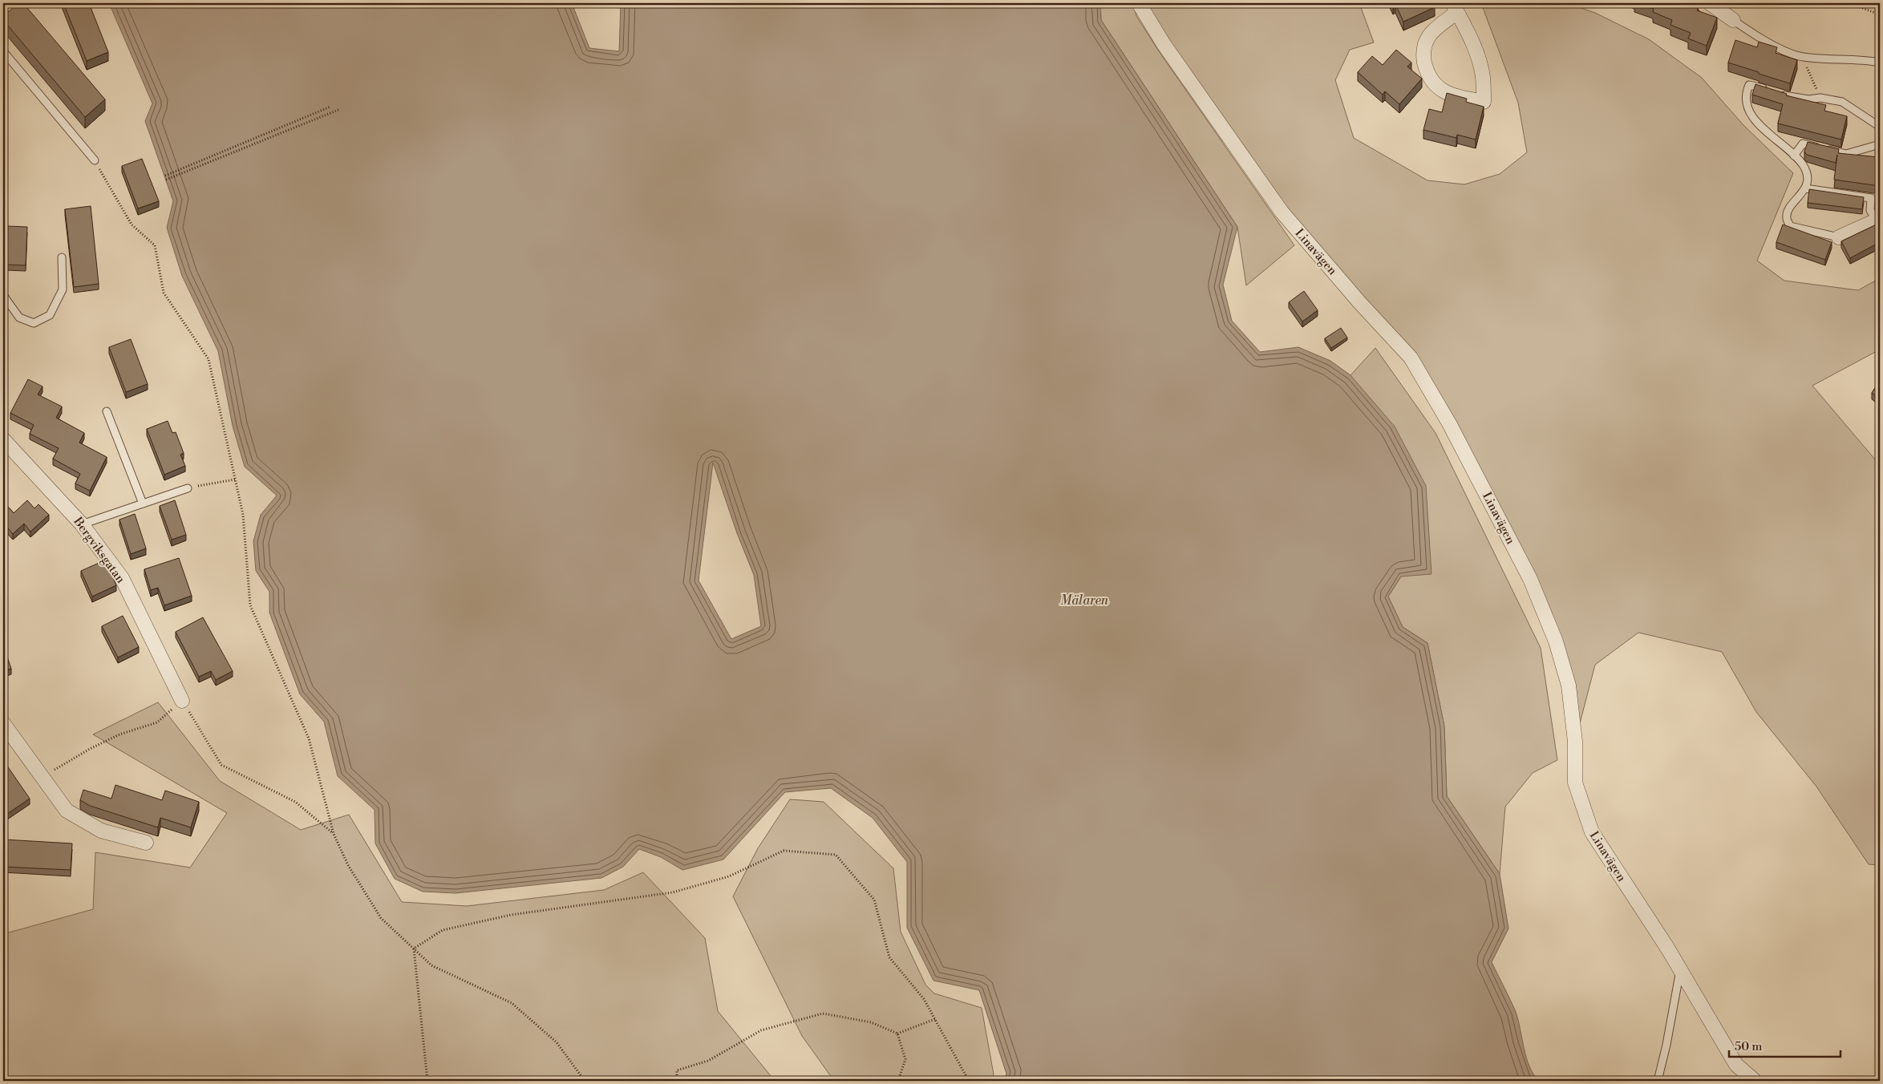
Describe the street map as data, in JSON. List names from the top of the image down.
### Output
{
  "streets": {
    "street": ["Linavägen", "Bergviksgatan"]
  },
  "water": ["Mälaren"],
  "scale_bar": "50 m"
}
